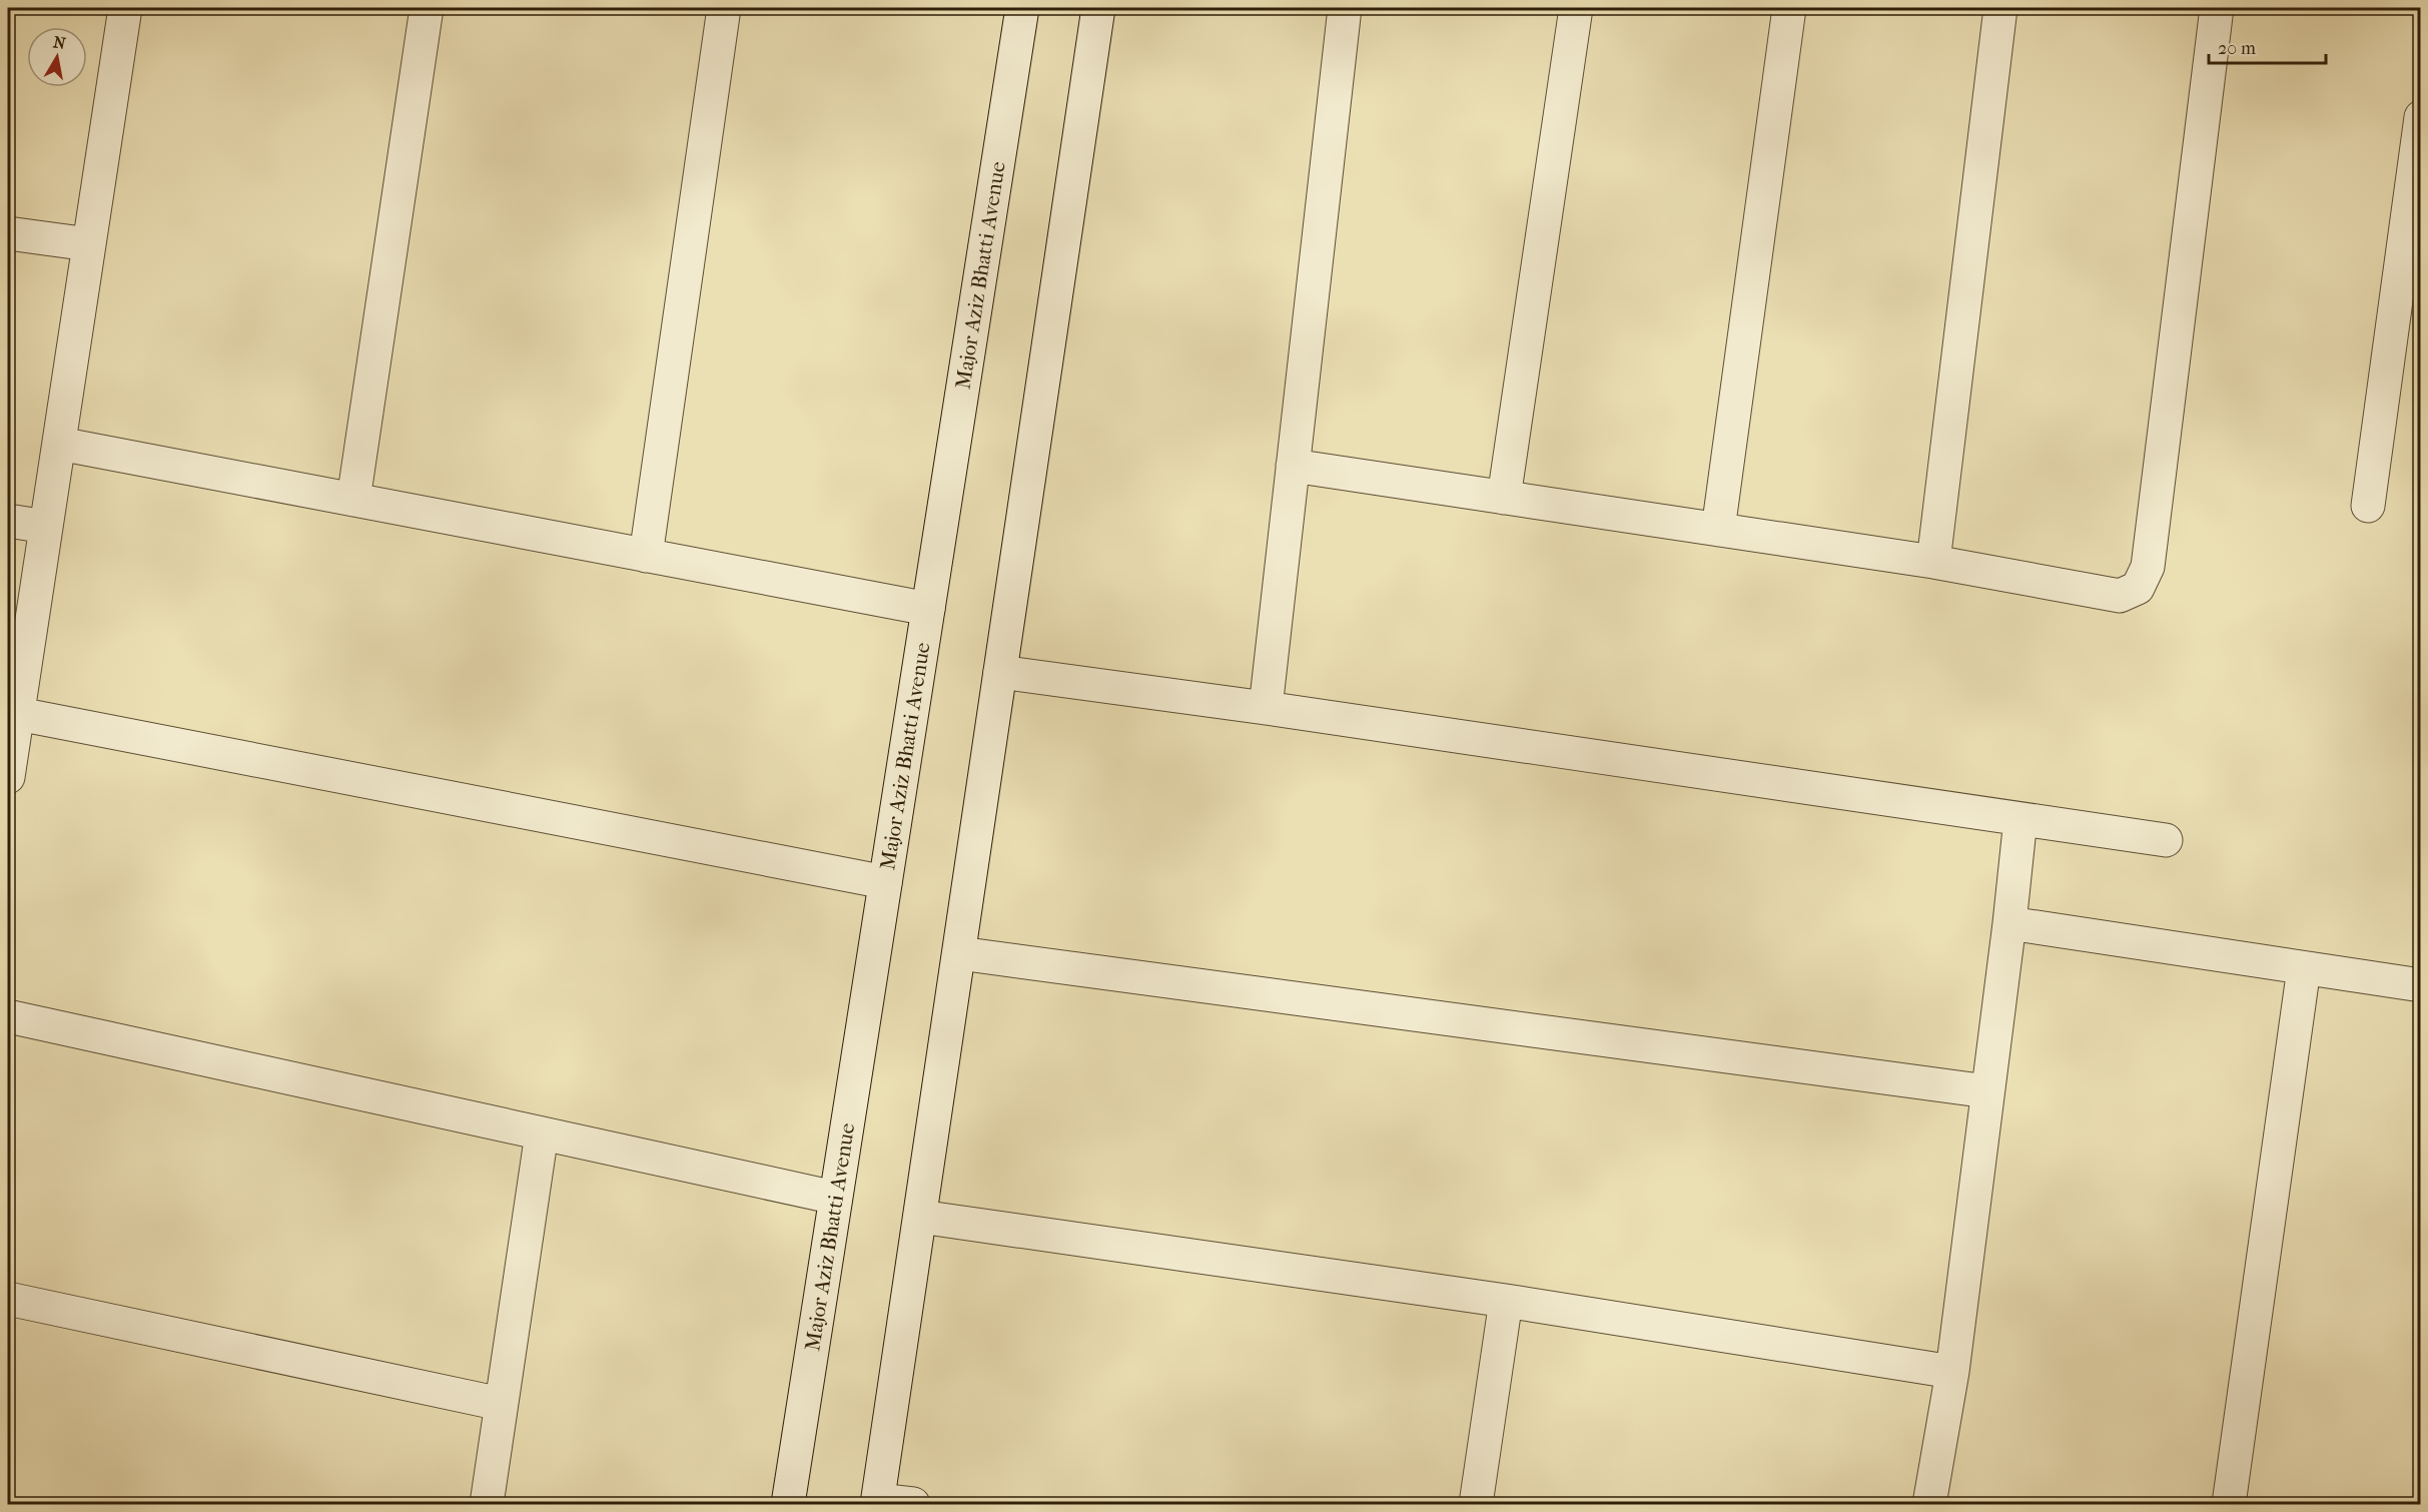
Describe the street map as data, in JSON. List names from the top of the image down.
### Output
{
  "streets": {
    "street": ["Major Aziz Bhatti Avenue"]
  },
  "scale_bar": "20 m",
  "north": "top"
}
